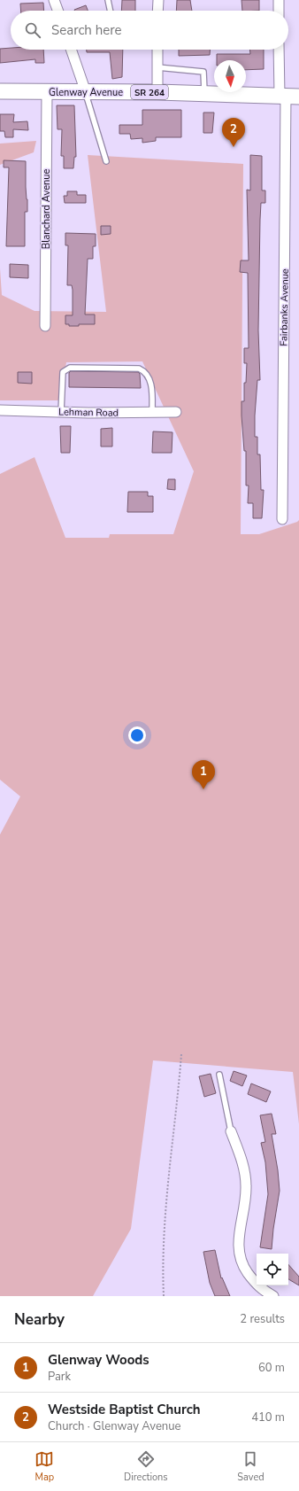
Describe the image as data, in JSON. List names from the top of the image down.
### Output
{
  "streets": {
    "main road": ["Glenway Avenue", "SR 264"],
    "street": ["Blanchard Avenue", "Fairbanks Avenue", "Lehman Road"]
  },
  "crossings": [
    ["Glenway Avenue", "Blanchard Avenue"],
    ["Glenway Avenue", "Fairbanks Avenue"]
  ],
  "north": "bottom",
  "page": {
    "search": "Search here",
    "pins": ["2", "1"],
    "heading": ["Nearby", "2 results"],
    "list": [
      {
        "mark": "1",
        "name": "Glenway Woods",
        "note": "Park",
        "value": "60 m"
      },
      {
        "mark": "2",
        "name": "Westside Baptist Church",
        "note": "Church · Glenway Avenue",
        "value": "410 m"
      }
    ],
    "nav": ["Map", "Directions", "Saved"]
  }
}
